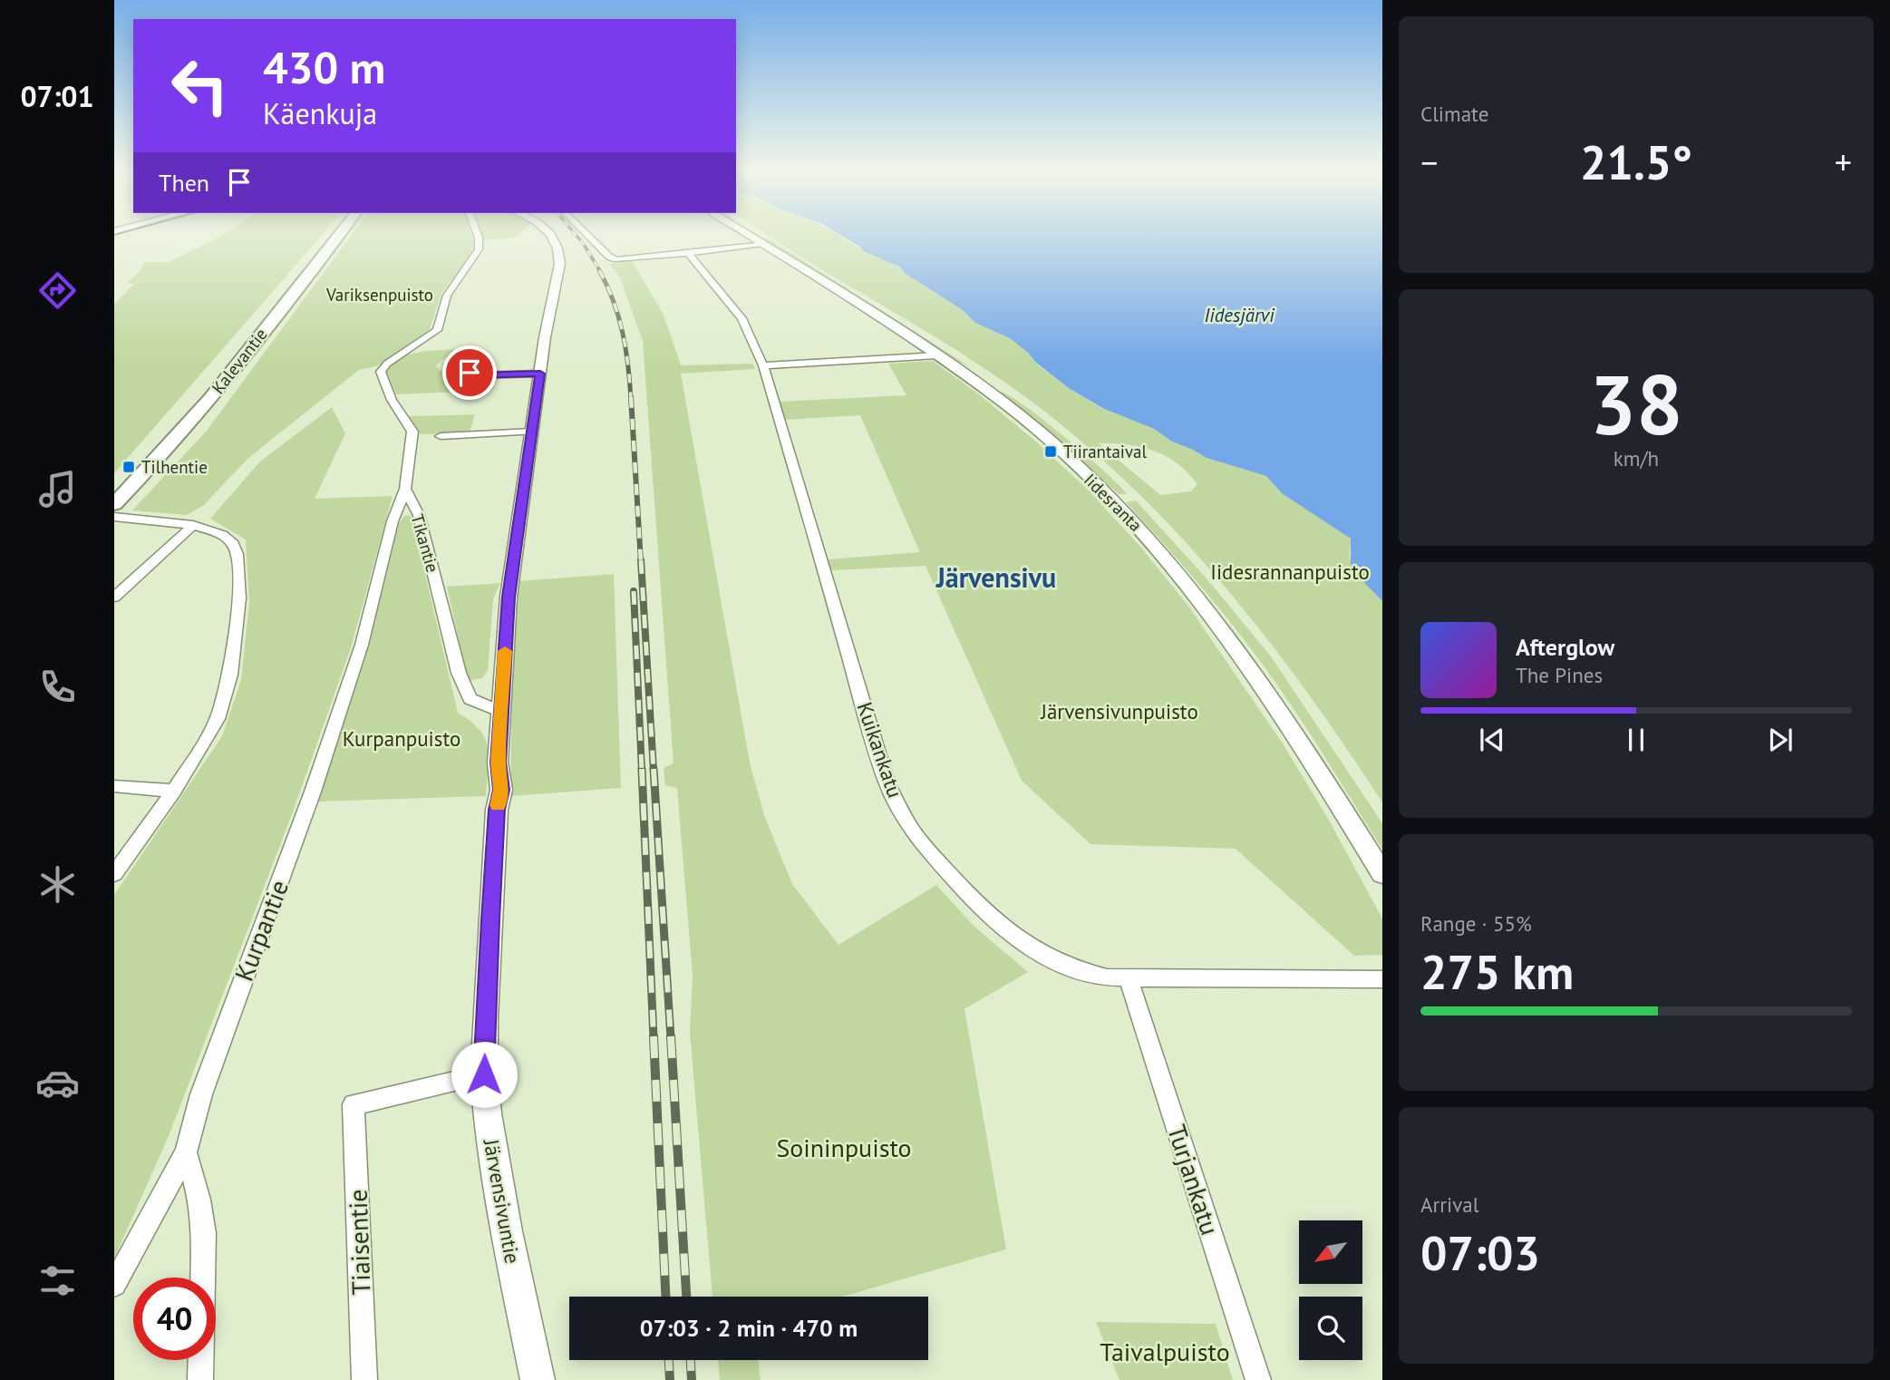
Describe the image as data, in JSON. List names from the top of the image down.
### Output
{
  "streets": {
    "main road": ["Kalevantie", "Iidesranta", "Järvensivuntie"],
    "street": [
      "Tikantie",
      "Kuikankatu",
      "Kurpantie",
      "Turjankatu",
      "Tiaisentie"
    ]
  },
  "crossings": [
    ["Tikantie", "Kurpantie"],
    ["Tikantie", "Järvensivuntie"],
    ["Kuikankatu", "Turjankatu"],
    ["Järvensivuntie", "Tiaisentie"]
  ],
  "districts": ["Järvensivu"],
  "water": ["Iidesjärvi"],
  "parks": [
    "Variksenpuisto",
    "Iidesrannanpuisto",
    "Järvensivunpuisto",
    "Kurpanpuisto",
    "Soininpuisto",
    "Taivalpuisto"
  ],
  "places": {
    "transit": ["Tiirantaival", "Tilhentie"]
  },
  "north": "bottom left",
  "page": {
    "tabs": "07:01",
    "tile": [
      "Climate",
      ["38", "km/h"],
      ["Range · 55%", "275 km"],
      ["Arrival", "07:03"]
    ],
    "turn": ["430 m", "Käenkuja"],
    "heat": ["−", "21.5°", "+"],
    "then": "Then",
    "song": ["Afterglow", "The Pines"],
    "limit": "40",
    "trip": "07:03 · 2 min · 470 m"
  }
}
